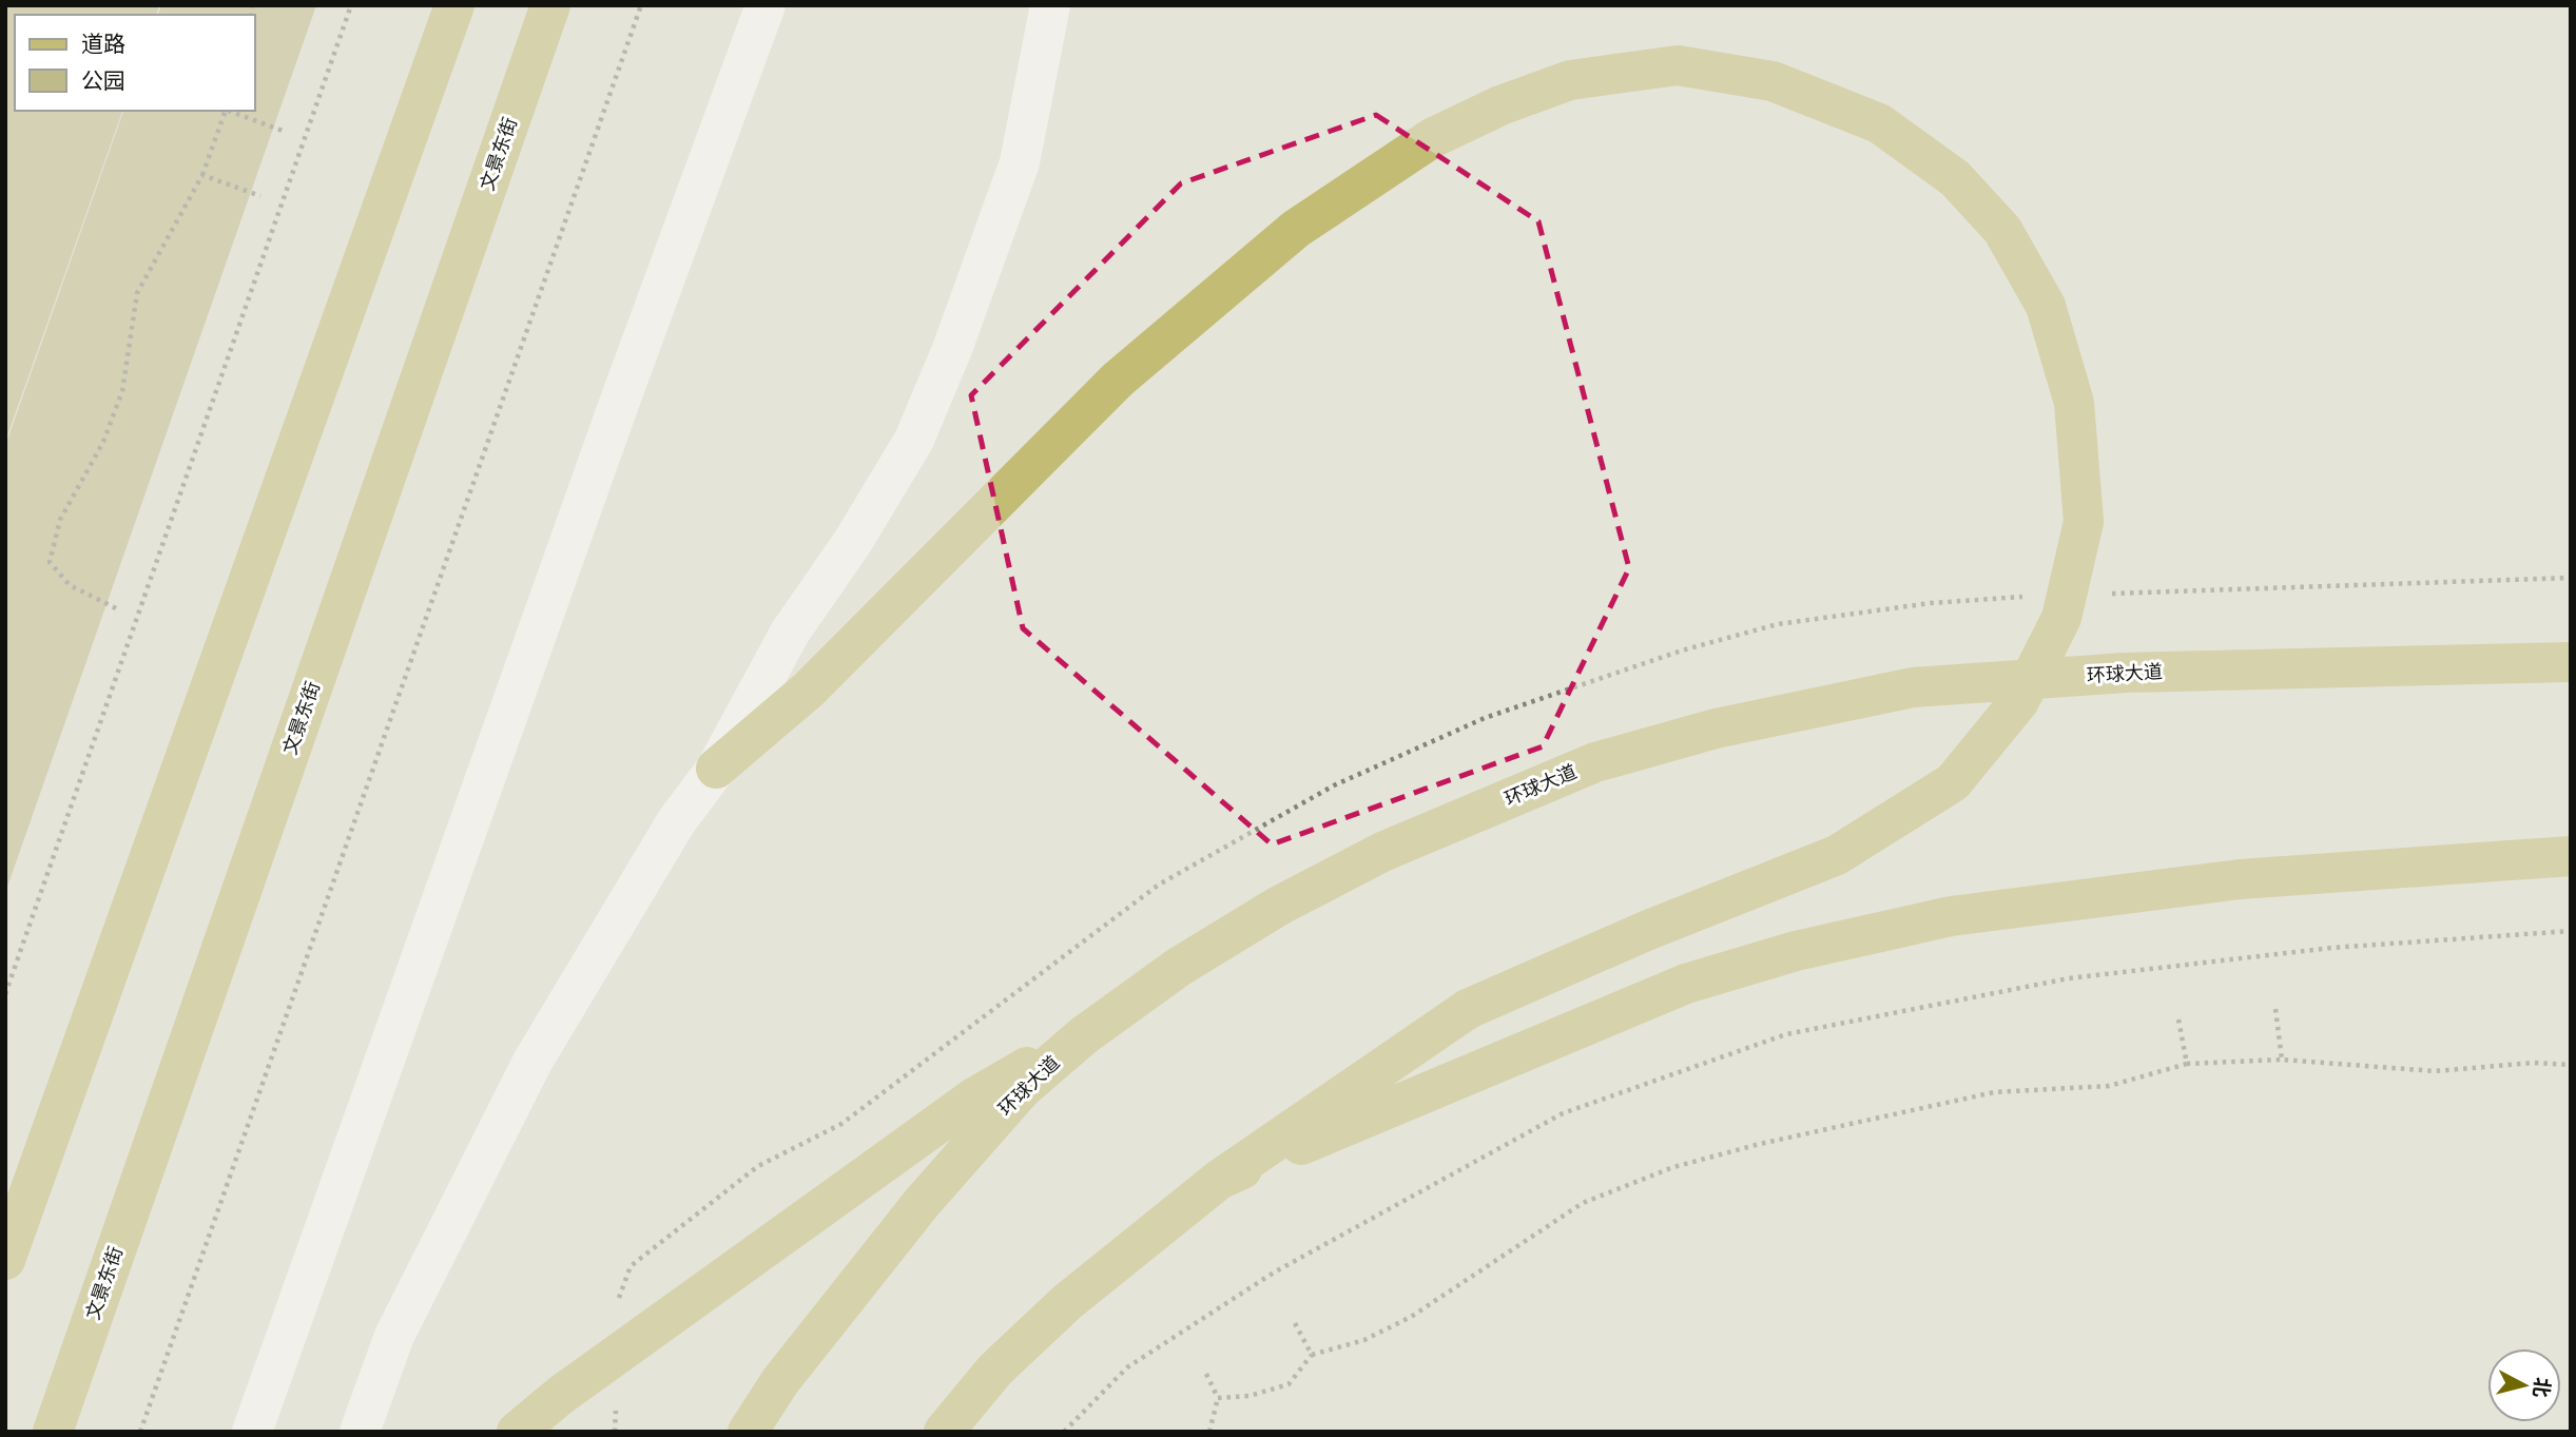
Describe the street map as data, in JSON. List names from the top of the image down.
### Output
{
  "streets": {
    "main road": ["文景东街", "环球大道"]
  },
  "legend": ["道路", "公园"],
  "north": "right"
}
